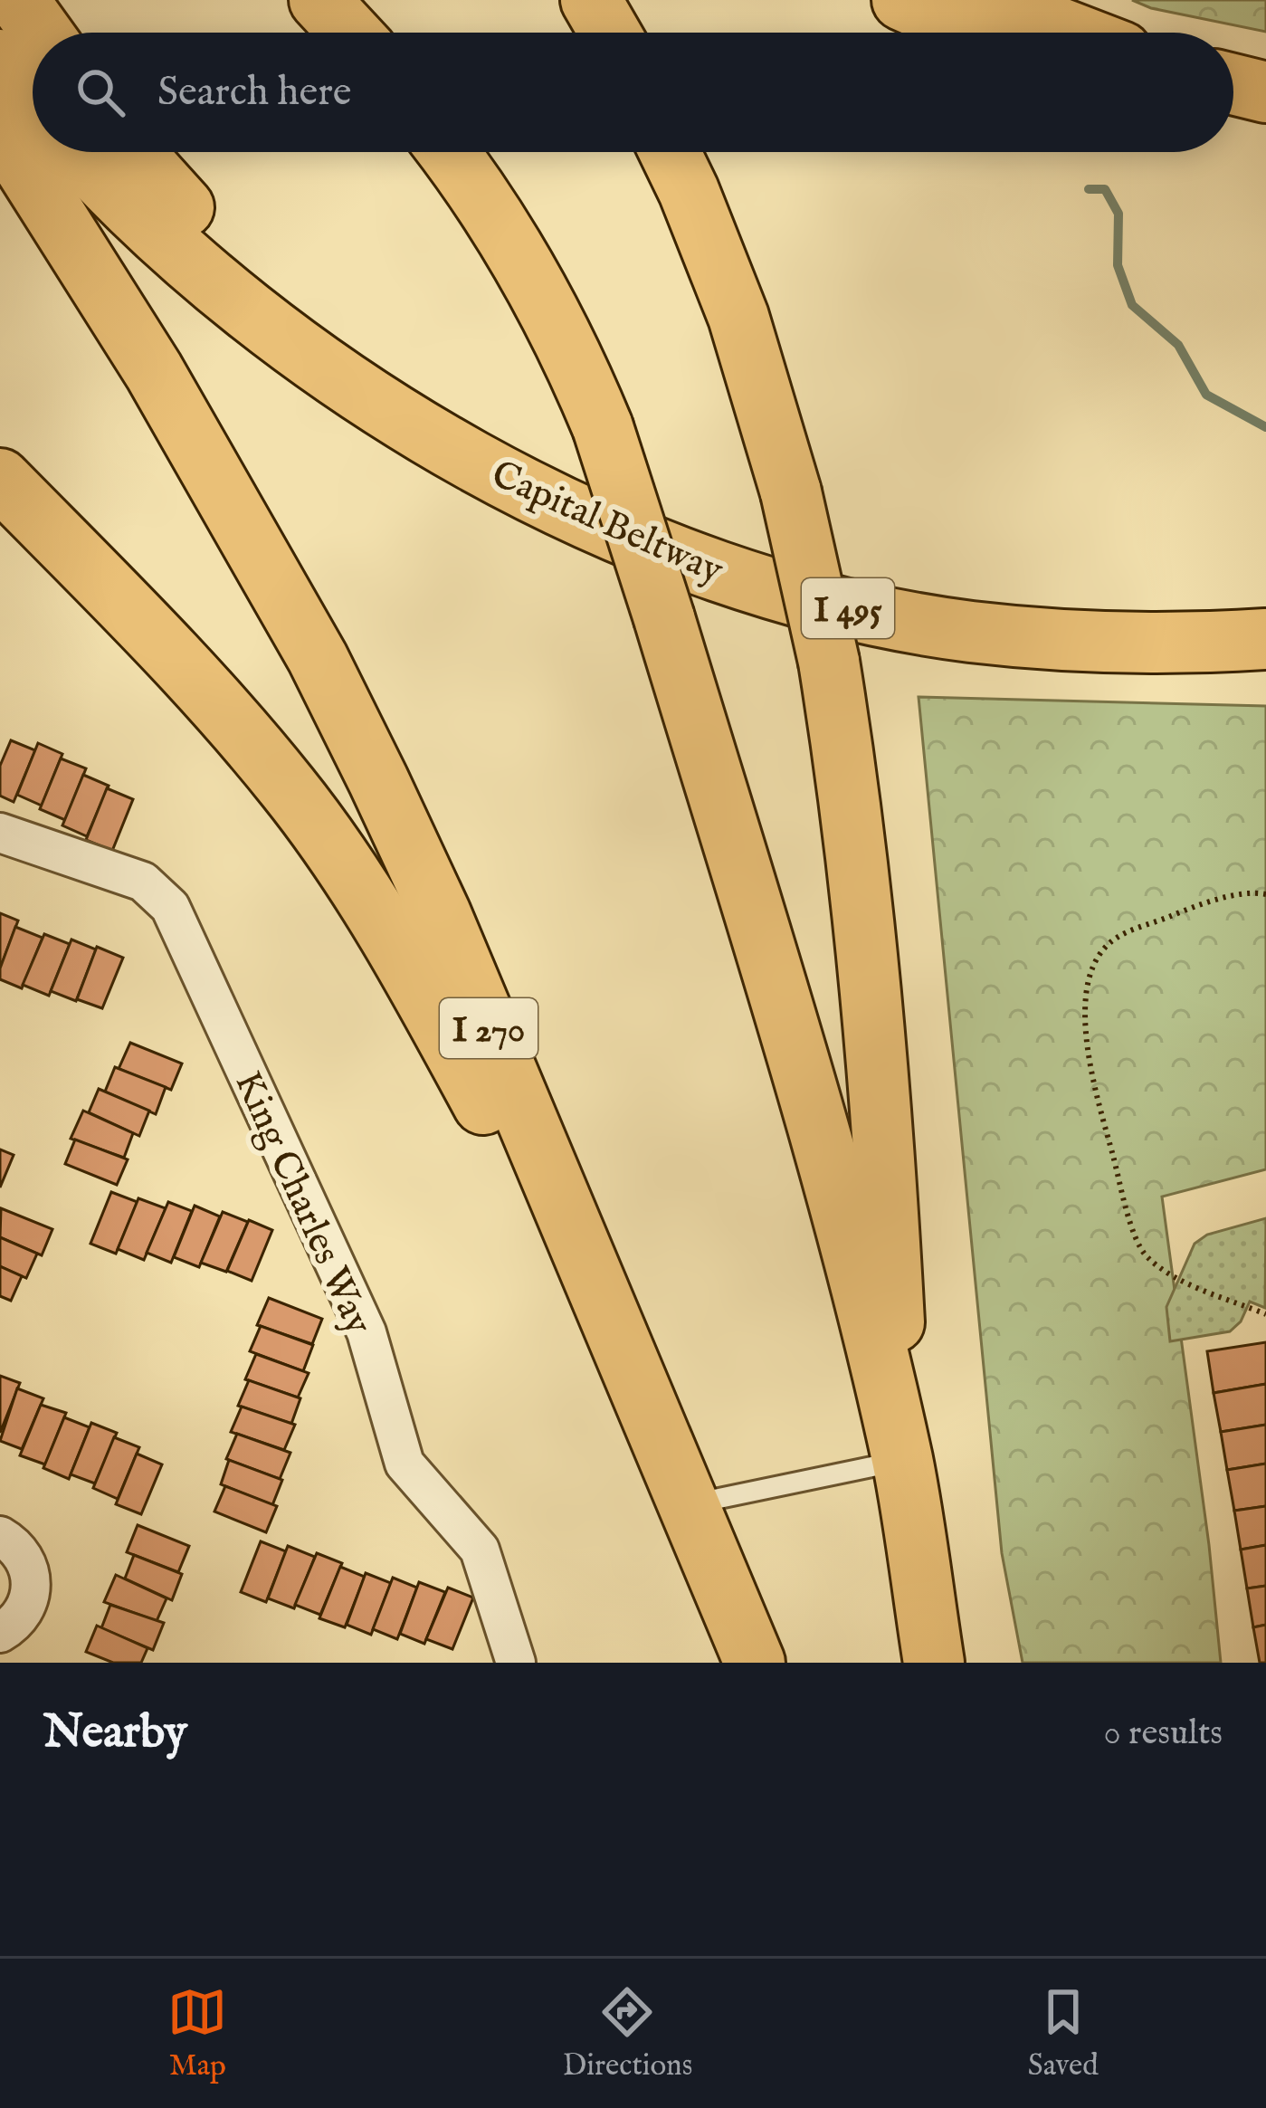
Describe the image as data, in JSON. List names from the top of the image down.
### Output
{
  "streets": {
    "highway": ["Capital Beltway", "I 495", "I 270"],
    "street": ["King Charles Way"]
  },
  "page": {
    "search": "Search here",
    "heading": ["Nearby", "0 results"],
    "nav": ["Map", "Directions", "Saved"]
  }
}
